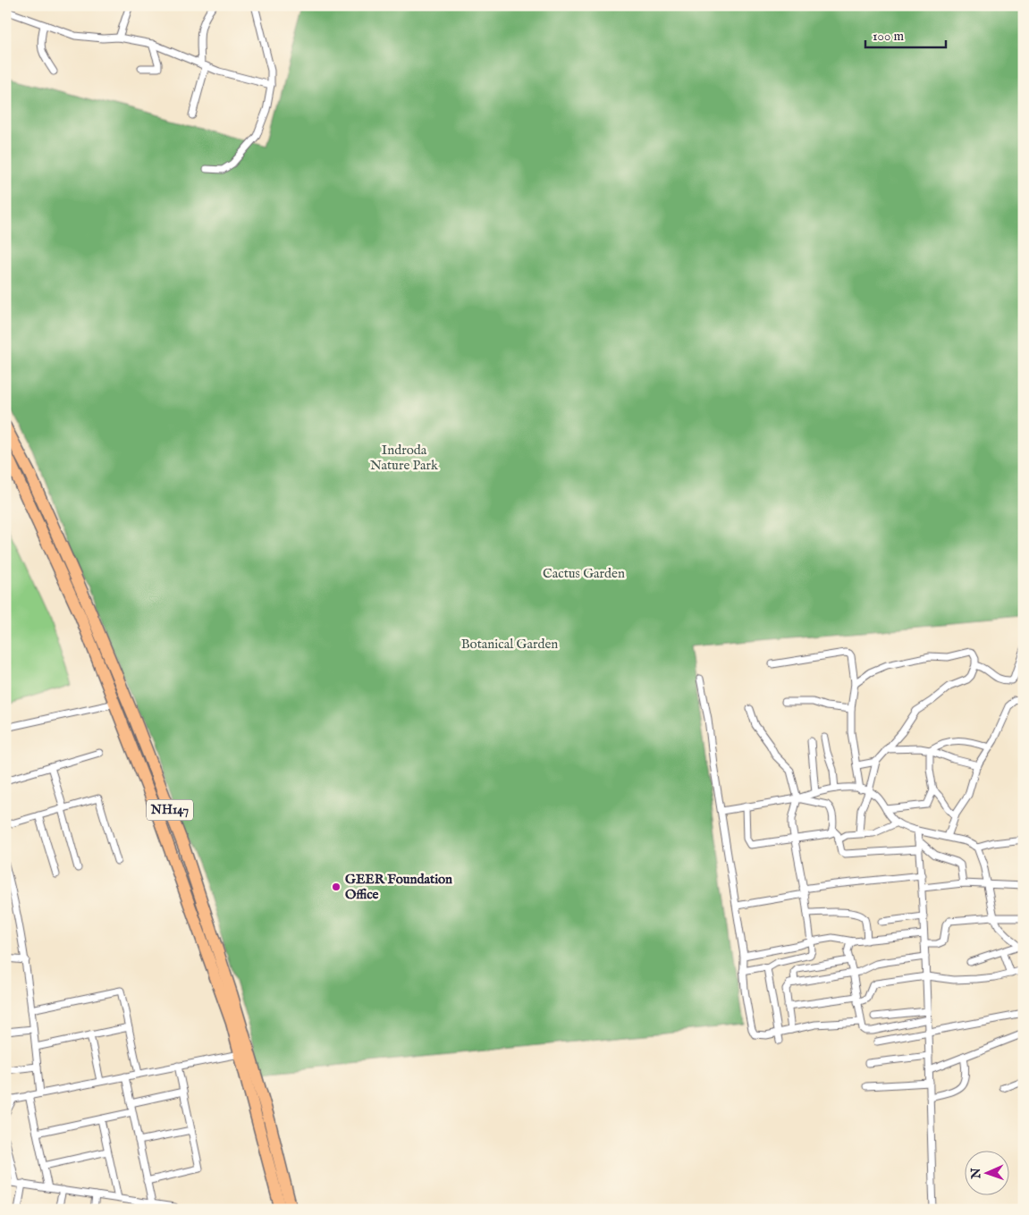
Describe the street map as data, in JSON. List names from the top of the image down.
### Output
{
  "streets": {
    "highway": ["NH147"]
  },
  "parks": ["Indroda Nature Park", "Cactus Garden", "Botanical Garden"],
  "places": ["GEER Foundation Office"],
  "scale_bar": "100 m",
  "north": "left"
}
